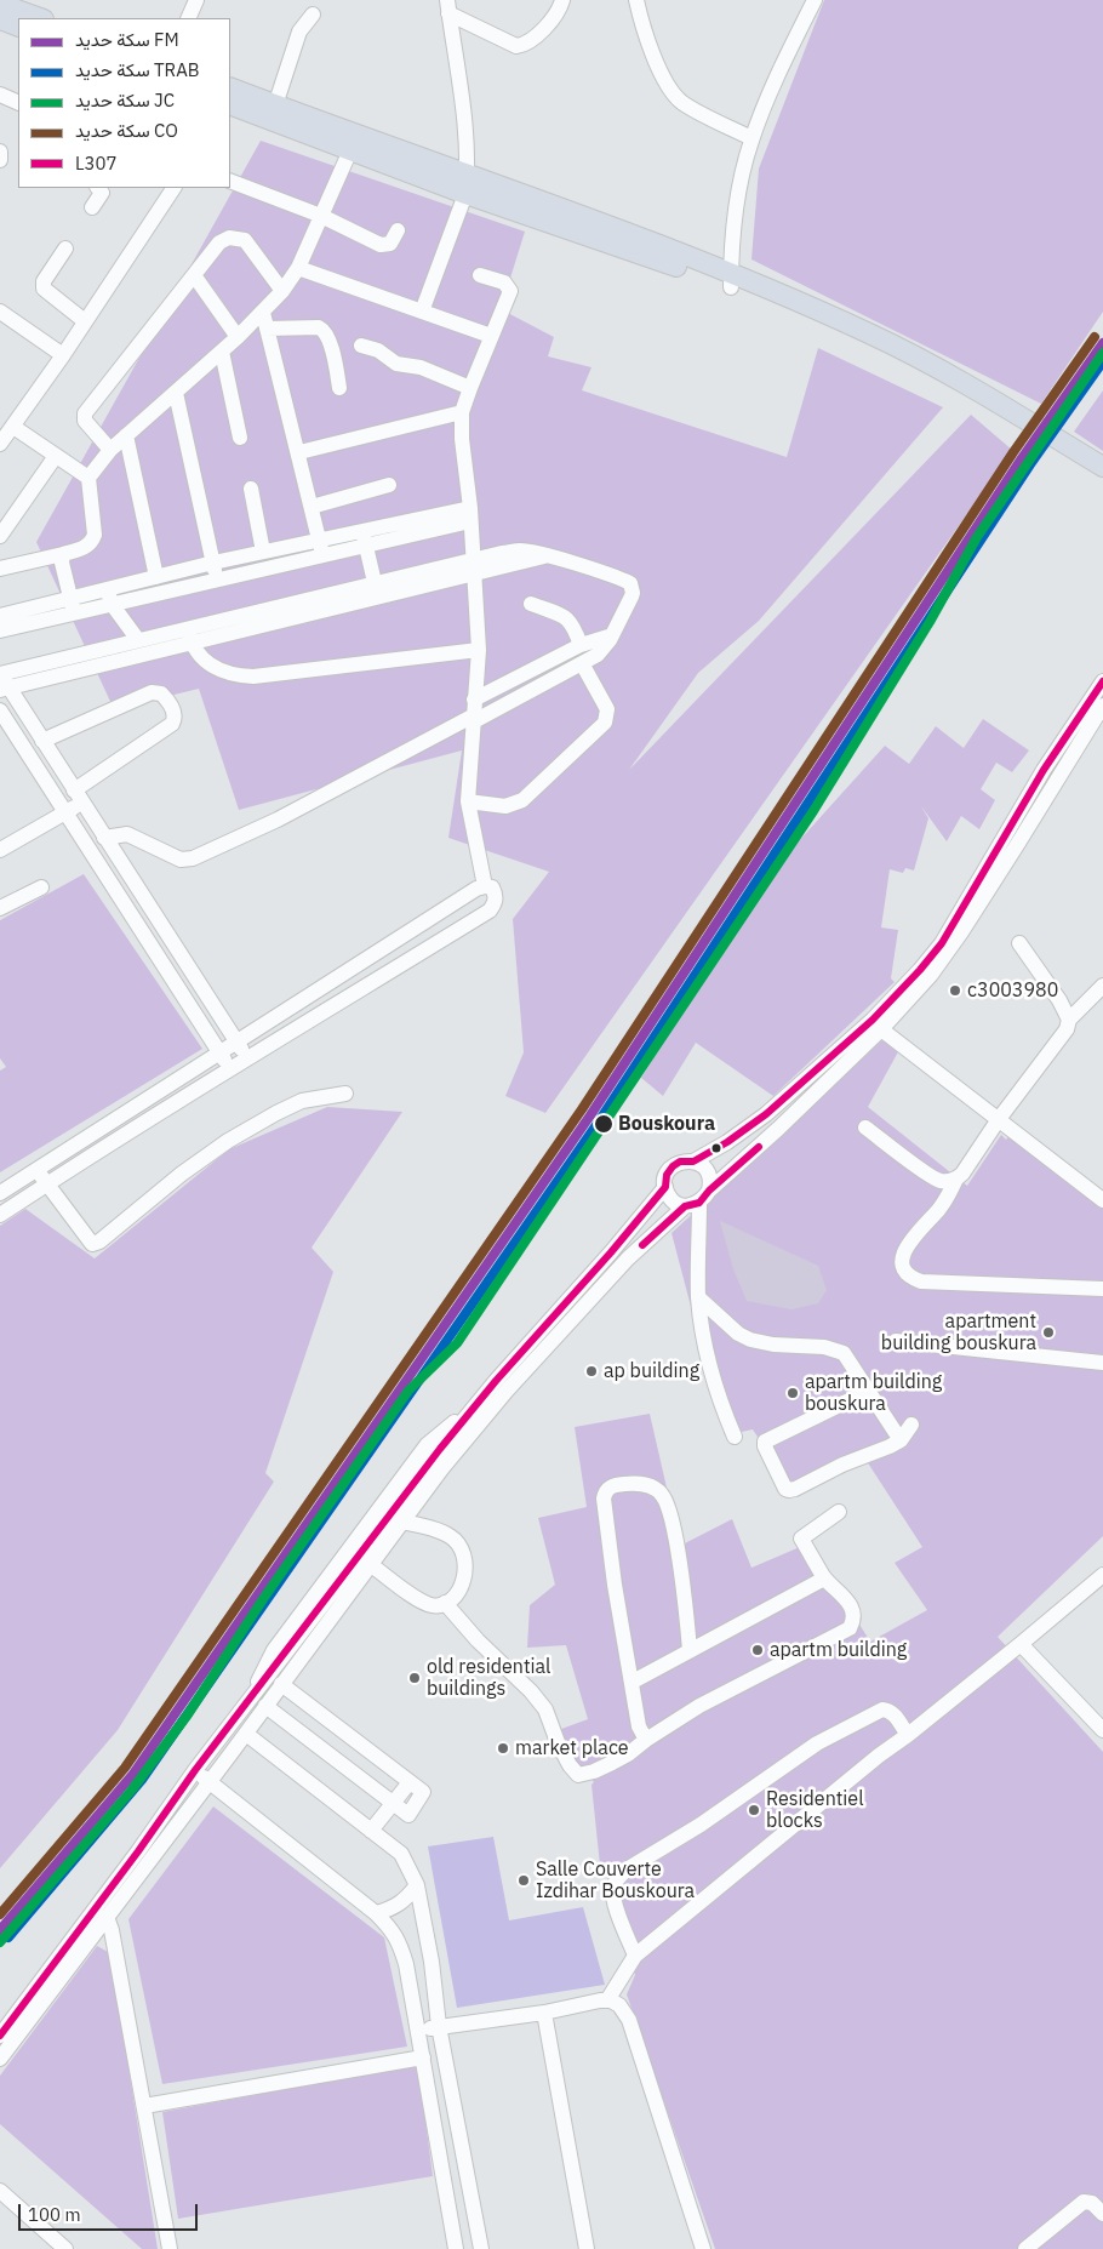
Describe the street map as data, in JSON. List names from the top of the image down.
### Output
{
  "places": [
    "c3003980",
    "Bouskoura",
    "apartment building bouskura",
    "ap building",
    "apartm building bouskura",
    "apartm building",
    "old residential buildings",
    "market place",
    "Residentiel blocks",
    "Salle Couverte Izdihar Bouskoura"
  ],
  "lines": [
    "rail line CO",
    "rail line FM",
    "rail line JC",
    "rail line TRAB",
    "transit line L307"
  ],
  "legend": [
    "سكة حديد FM",
    "سكة حديد TRAB",
    "سكة حديد JC",
    "سكة حديد CO",
    "L307"
  ],
  "scale_bar": "100 m"
}
